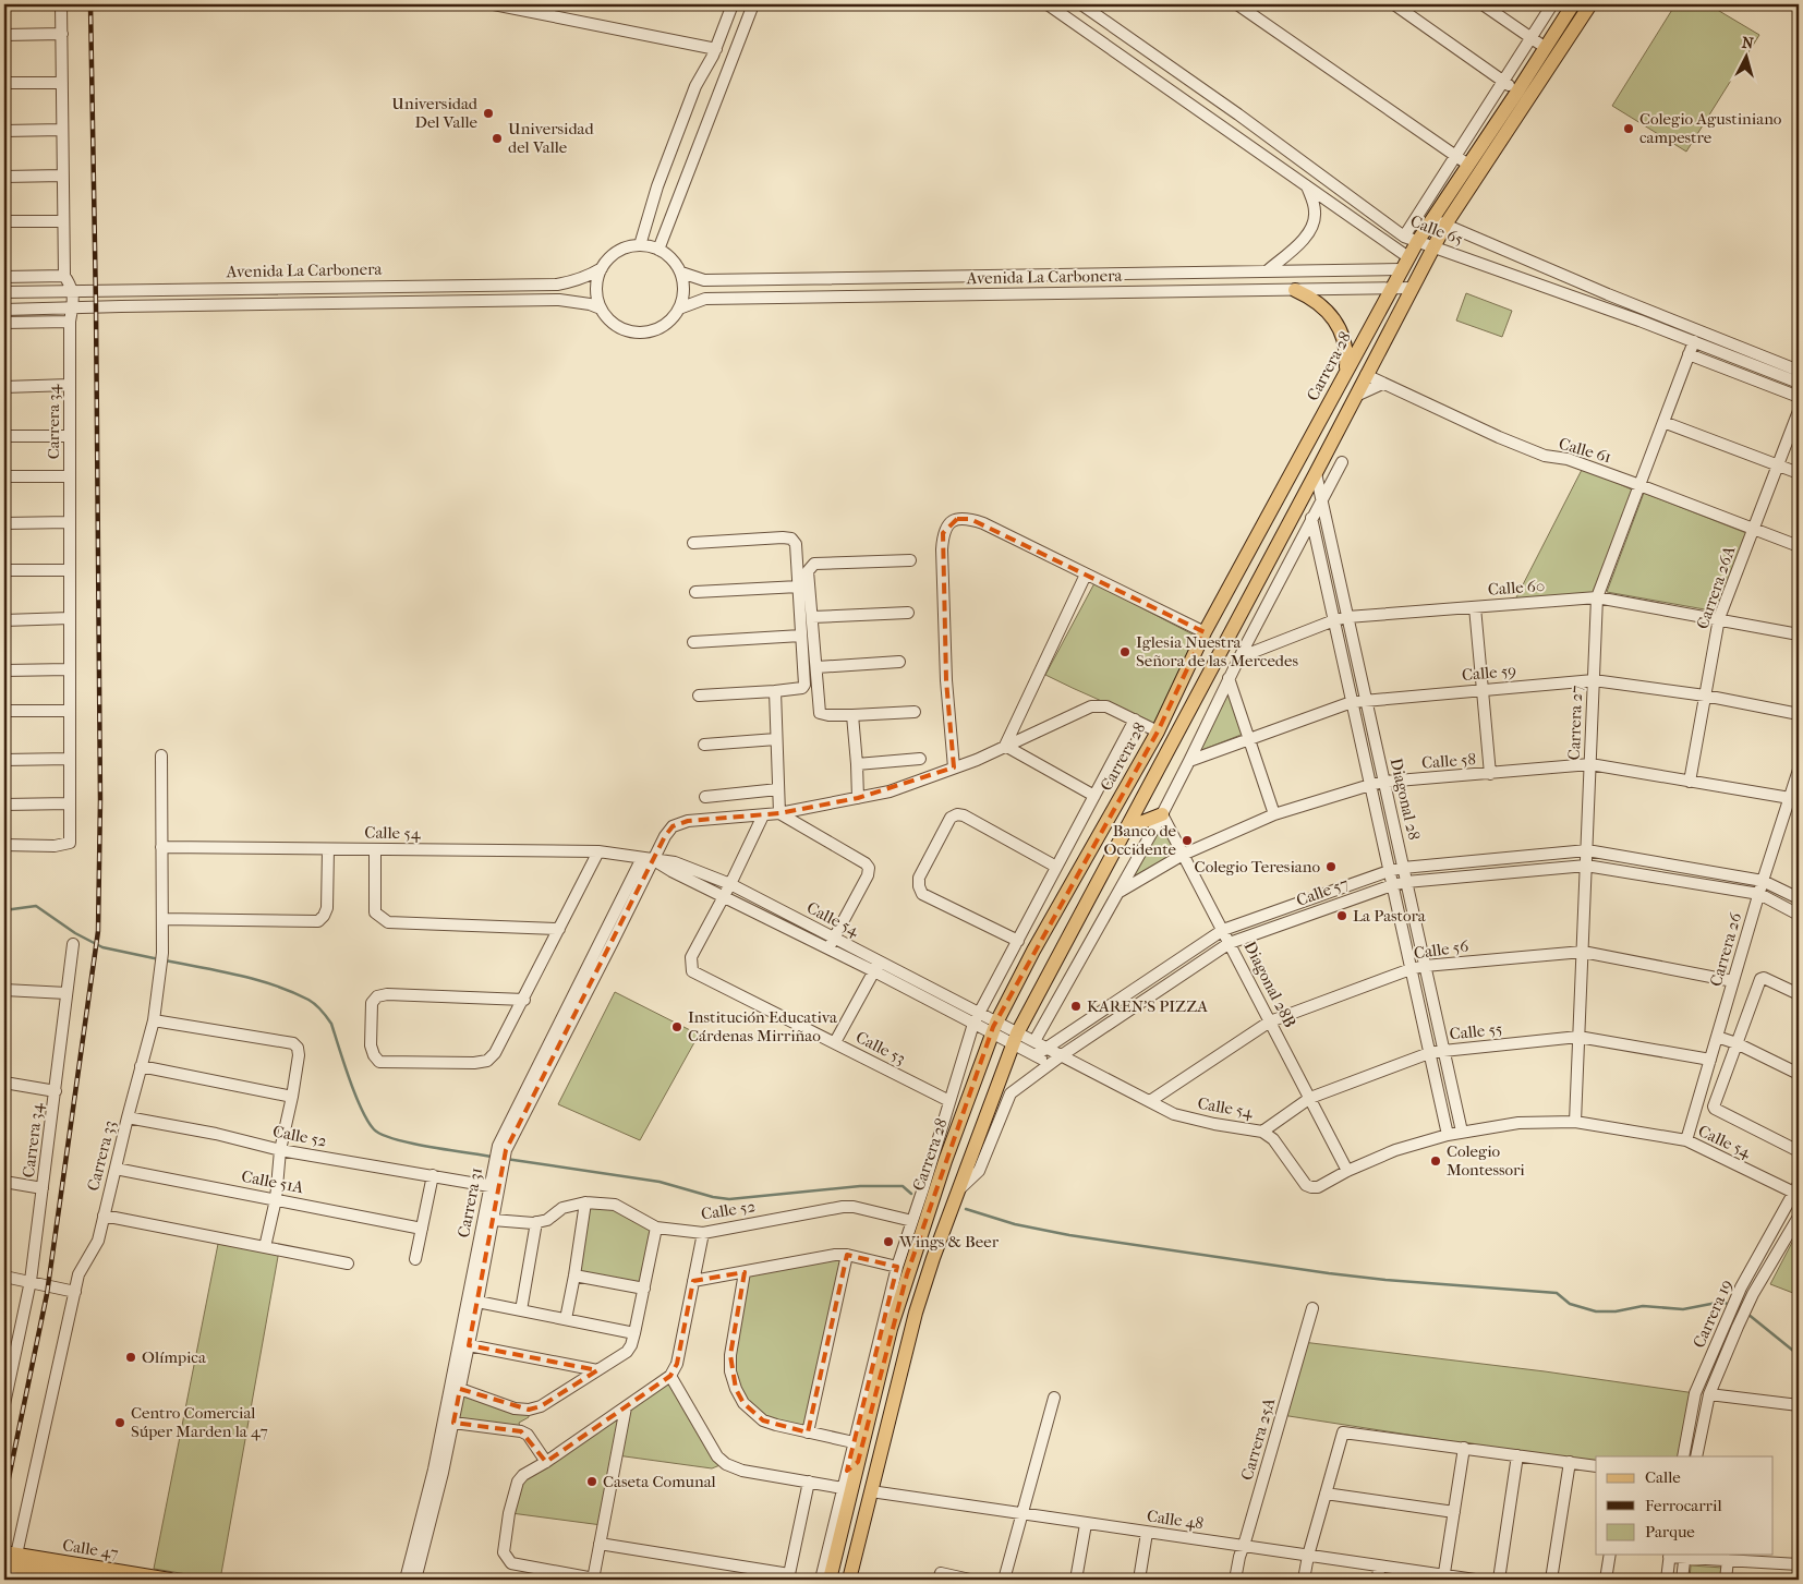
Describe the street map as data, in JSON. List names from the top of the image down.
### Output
{
  "streets": {
    "main road": ["Carrera 28", "Calle 47"],
    "street": [
      "Calle 65",
      "Avenida La Carbonera",
      "Carrera 34",
      "Calle 61",
      "Calle 60",
      "Carrera 26A",
      "Calle 59",
      "Carrera 27",
      "Calle 58",
      "Diagonal 28",
      "Calle 54",
      "Calle 57",
      "Calle 56",
      "Carrera 26",
      "Diagonal 28B",
      "Calle 55",
      "Calle 53",
      "Calle 52",
      "Carrera 33",
      "Calle 51A",
      "Carrera 31",
      "Carrera 19",
      "Carrera 25A",
      "Calle 48"
    ]
  },
  "crossings": [
    ["Calle 65", "Avenida La Carbonera"],
    ["Calle 65", "Carrera 28"],
    ["Calle 65", "Carrera 27"],
    ["Avenida La Carbonera", "Carrera 28"],
    ["Avenida La Carbonera", "Carrera 34"],
    ["Carrera 28", "Calle 54"],
    ["Carrera 28", "Calle 53"],
    ["Carrera 28", "Calle 52"],
    ["Calle 61", "Carrera 26A"],
    ["Calle 61", "Carrera 27"],
    ["Calle 60", "Carrera 26A"],
    ["Calle 60", "Carrera 27"],
    ["Calle 60", "Diagonal 28"],
    ["Carrera 26A", "Calle 59"],
    ["Carrera 26A", "Calle 58"],
    ["Calle 59", "Carrera 27"],
    ["Calle 59", "Diagonal 28"],
    ["Carrera 27", "Calle 58"],
    ["Carrera 27", "Calle 54"],
    ["Carrera 27", "Calle 57"],
    ["Carrera 27", "Calle 56"],
    ["Carrera 27", "Calle 55"],
    ["Calle 58", "Diagonal 28"],
    ["Calle 58", "Carrera 26"],
    ["Calle 58", "Diagonal 28B"],
    ["Diagonal 28", "Calle 54"],
    ["Diagonal 28", "Calle 57"],
    ["Diagonal 28", "Calle 56"],
    ["Diagonal 28", "Calle 55"],
    ["Calle 54", "Calle 57"],
    ["Calle 54", "Calle 56"],
    ["Calle 54", "Carrera 26"],
    ["Calle 54", "Diagonal 28B"],
    ["Calle 54", "Calle 55"],
    ["Calle 54", "Calle 53"],
    ["Calle 54", "Carrera 33"],
    ["Calle 54", "Carrera 31"],
    ["Calle 54", "Carrera 19"],
    ["Calle 57", "Carrera 26"],
    ["Calle 57", "Diagonal 28B"],
    ["Calle 56", "Carrera 26"],
    ["Calle 56", "Diagonal 28B"],
    ["Carrera 26", "Calle 55"],
    ["Diagonal 28B", "Calle 55"],
    ["Calle 52", "Carrera 33"],
    ["Calle 52", "Carrera 31"],
    ["Carrera 33", "Calle 51A"],
    ["Carrera 33", "Calle 47"],
    ["Carrera 25A", "Calle 48"]
  ],
  "places": [
    "Universidad Del Valle",
    "Colegio Agustiniano campestre",
    "Universidad del Valle",
    "Iglesia Nuestra Señora de las Mercedes",
    "Banco de Occidente",
    "Colegio Teresiano",
    "La Pastora",
    "KAREN'S PIZZA",
    "Institución Educativa Cárdenas Mirriñao",
    "Colegio Montessori",
    "Wings & Beer",
    "Olímpica",
    "Centro Comercial Súper Marden la 47",
    "Caseta Comunal"
  ],
  "legend": ["Calle", "Ferrocarril", "Parque"],
  "north": "top"
}
